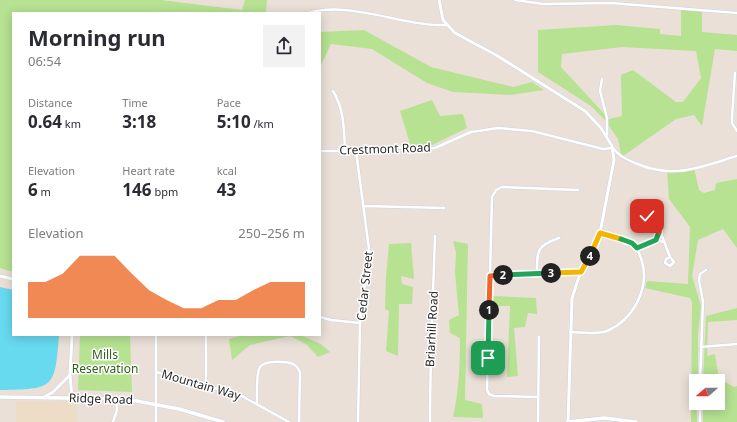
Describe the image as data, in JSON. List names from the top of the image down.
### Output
{
  "streets": {
    "main road": ["Ridge Road"],
    "street": [
      "Crestmont Road",
      "Cedar Street",
      "Briarhill Road",
      "Mountain Way"
    ]
  },
  "crossings": [
    ["Crestmont Road", "Cedar Street"]
  ],
  "parks": ["Mills Reservation"],
  "north": "left",
  "page": {
    "heading": ["Morning run", "06:54"],
    "stats": [
      ["Distance", "0.64 km"],
      ["Time", "3:18"],
      ["Pace", "5:10 /km"],
      ["Elevation", "6 m"],
      ["Heart rate", "146 bpm"],
      ["kcal", "43"]
    ],
    "chart": ["Elevation", "250–256 m"],
    "pins": [
      "4",
      "3",
      "2",
      "1"
    ]
  }
}
